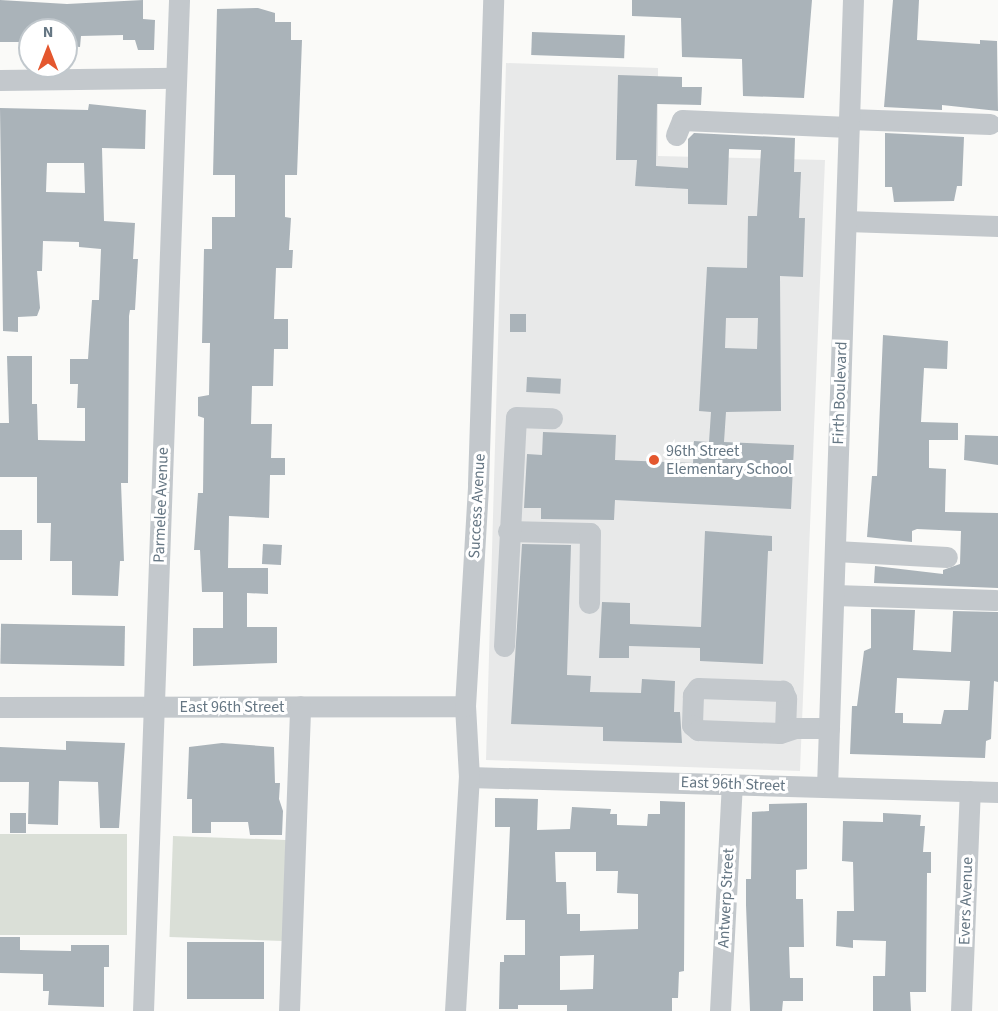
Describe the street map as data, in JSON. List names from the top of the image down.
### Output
{
  "streets": {
    "street": [
      "Firth Boulevard",
      "Parmelee Avenue",
      "Success Avenue",
      "East 96th Street",
      "Antwerp Street",
      "Evers Avenue"
    ]
  },
  "crossings": [
    ["Firth Boulevard", "East 96th Street"],
    ["Parmelee Avenue", "East 96th Street"],
    ["Success Avenue", "East 96th Street"],
    ["East 96th Street", "Antwerp Street"],
    ["East 96th Street", "Evers Avenue"]
  ],
  "places": ["96th Street Elementary School"],
  "north": "top"
}
